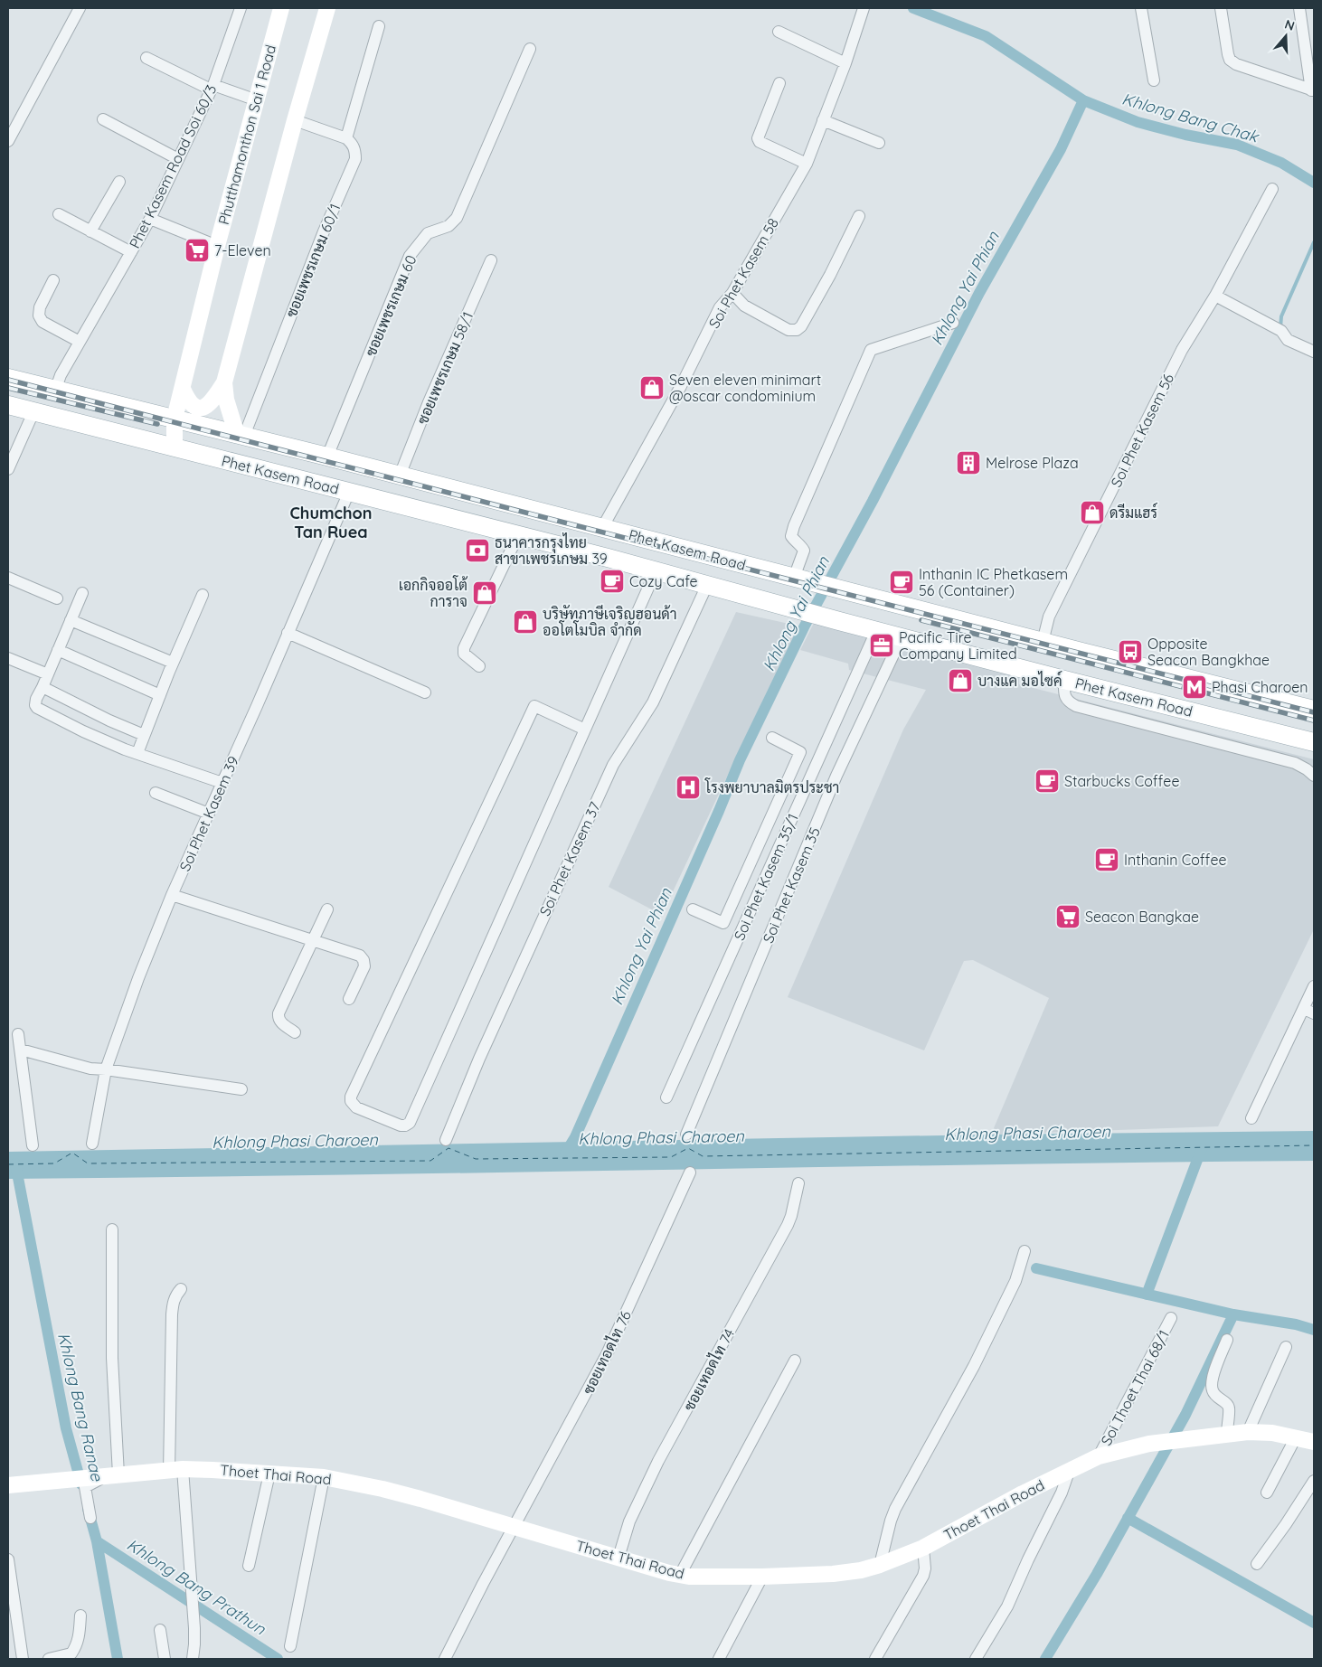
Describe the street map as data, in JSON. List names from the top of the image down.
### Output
{
  "streets": {
    "main road": ["Phutthamonthon Sai 1 Road", "Phet Kasem Road", "Thoet Thai Road"],
    "street": [
      "Phet Kasem Road Soi 60/3",
      "ซอยเพชรเกษม 60/1",
      "Soi Phet Kasem 58",
      "ซอยเพชรเกษม 60",
      "ซอยเพชรเกษม 58/1",
      "Soi Phet Kasem 56",
      "Soi Phet Kasem 39",
      "Soi Phet Kasem 37",
      "Soi Phet Kasem 35/1",
      "Soi Phet Kasem 35",
      "ซอยเทอดไท 76",
      "ซอยเทอดไท 74",
      "Soi Thoet Thai 68/1"
    ]
  },
  "crossings": [
    ["Phutthamonthon Sai 1 Road", "Phet Kasem Road"],
    ["Phet Kasem Road Soi 60/3", "Phet Kasem Road"],
    ["ซอยเพชรเกษม 60/1", "Phet Kasem Road"],
    ["Soi Phet Kasem 58", "Phet Kasem Road"],
    ["ซอยเพชรเกษม 60", "Phet Kasem Road"],
    ["ซอยเพชรเกษม 58/1", "Phet Kasem Road"],
    ["Soi Phet Kasem 56", "Phet Kasem Road"],
    ["Phet Kasem Road", "Soi Phet Kasem 39"],
    ["Phet Kasem Road", "Soi Phet Kasem 37"],
    ["Phet Kasem Road", "Soi Phet Kasem 35/1"],
    ["Phet Kasem Road", "Soi Phet Kasem 35"],
    ["ซอยเทอดไท 76", "Thoet Thai Road"],
    ["ซอยเทอดไท 74", "Thoet Thai Road"],
    ["Soi Thoet Thai 68/1", "Thoet Thai Road"]
  ],
  "districts": ["Chumchon Tan Ruea"],
  "water": [
    "Khlong Bang Chak",
    "Khlong Yai Phian",
    "Khlong Phasi Charoen",
    "Khlong Bang Ranae",
    "Khlong Bang Prathun"
  ],
  "places": {
    "supermarket": ["7-Eleven", "Seacon Bangkae"],
    "shop": [
      "Seven eleven minimart @oscar condominium",
      "ดรีมแฮร์",
      "เอกกิจออโต้ การาจ",
      "บริษัทภาษีเจริญฮอนด้า ออโตโมบิล จำกัด",
      "บางแค มอไซค์"
    ],
    "building": ["Melrose Plaza"],
    "bank": ["ธนาคารกรุงไทย สาขาเพชรเกษม 39"],
    "cafe": [
      "Cozy Cafe",
      "Inthanin IC Phetkasem 56 (Container)",
      "Starbucks Coffee",
      "Inthanin Coffee"
    ],
    "office": ["Pacific Tire Company Limited"],
    "bus stop": ["Opposite Seacon Bangkhae"],
    "metro station": ["Phasi Charoen"],
    "hospital": ["โรงพยาบาลมิตรประชา"]
  },
  "north": "top"
}
